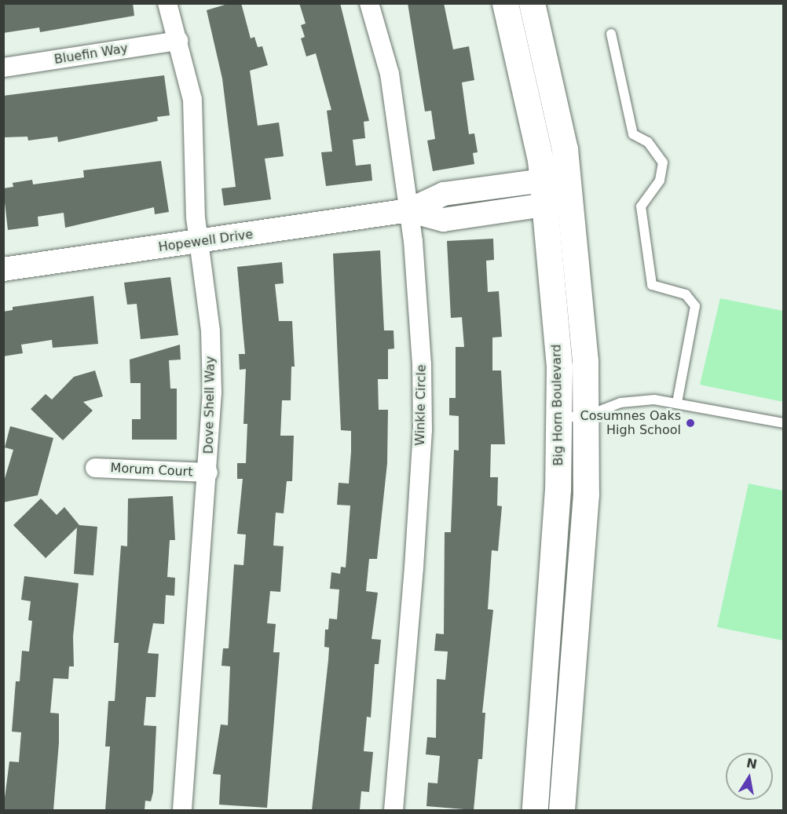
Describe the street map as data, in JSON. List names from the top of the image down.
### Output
{
  "streets": {
    "main road": ["Big Horn Boulevard"],
    "street": [
      "Bluefin Way",
      "Hopewell Drive",
      "Dove Shell Way",
      "Winkle Circle",
      "Morum Court"
    ]
  },
  "crossings": [
    ["Bluefin Way", "Dove Shell Way"],
    ["Hopewell Drive", "Dove Shell Way"],
    ["Hopewell Drive", "Winkle Circle"],
    ["Hopewell Drive", "Big Horn Boulevard"],
    ["Dove Shell Way", "Morum Court"]
  ],
  "places": ["Cosumnes Oaks High School"],
  "north": "top"
}
